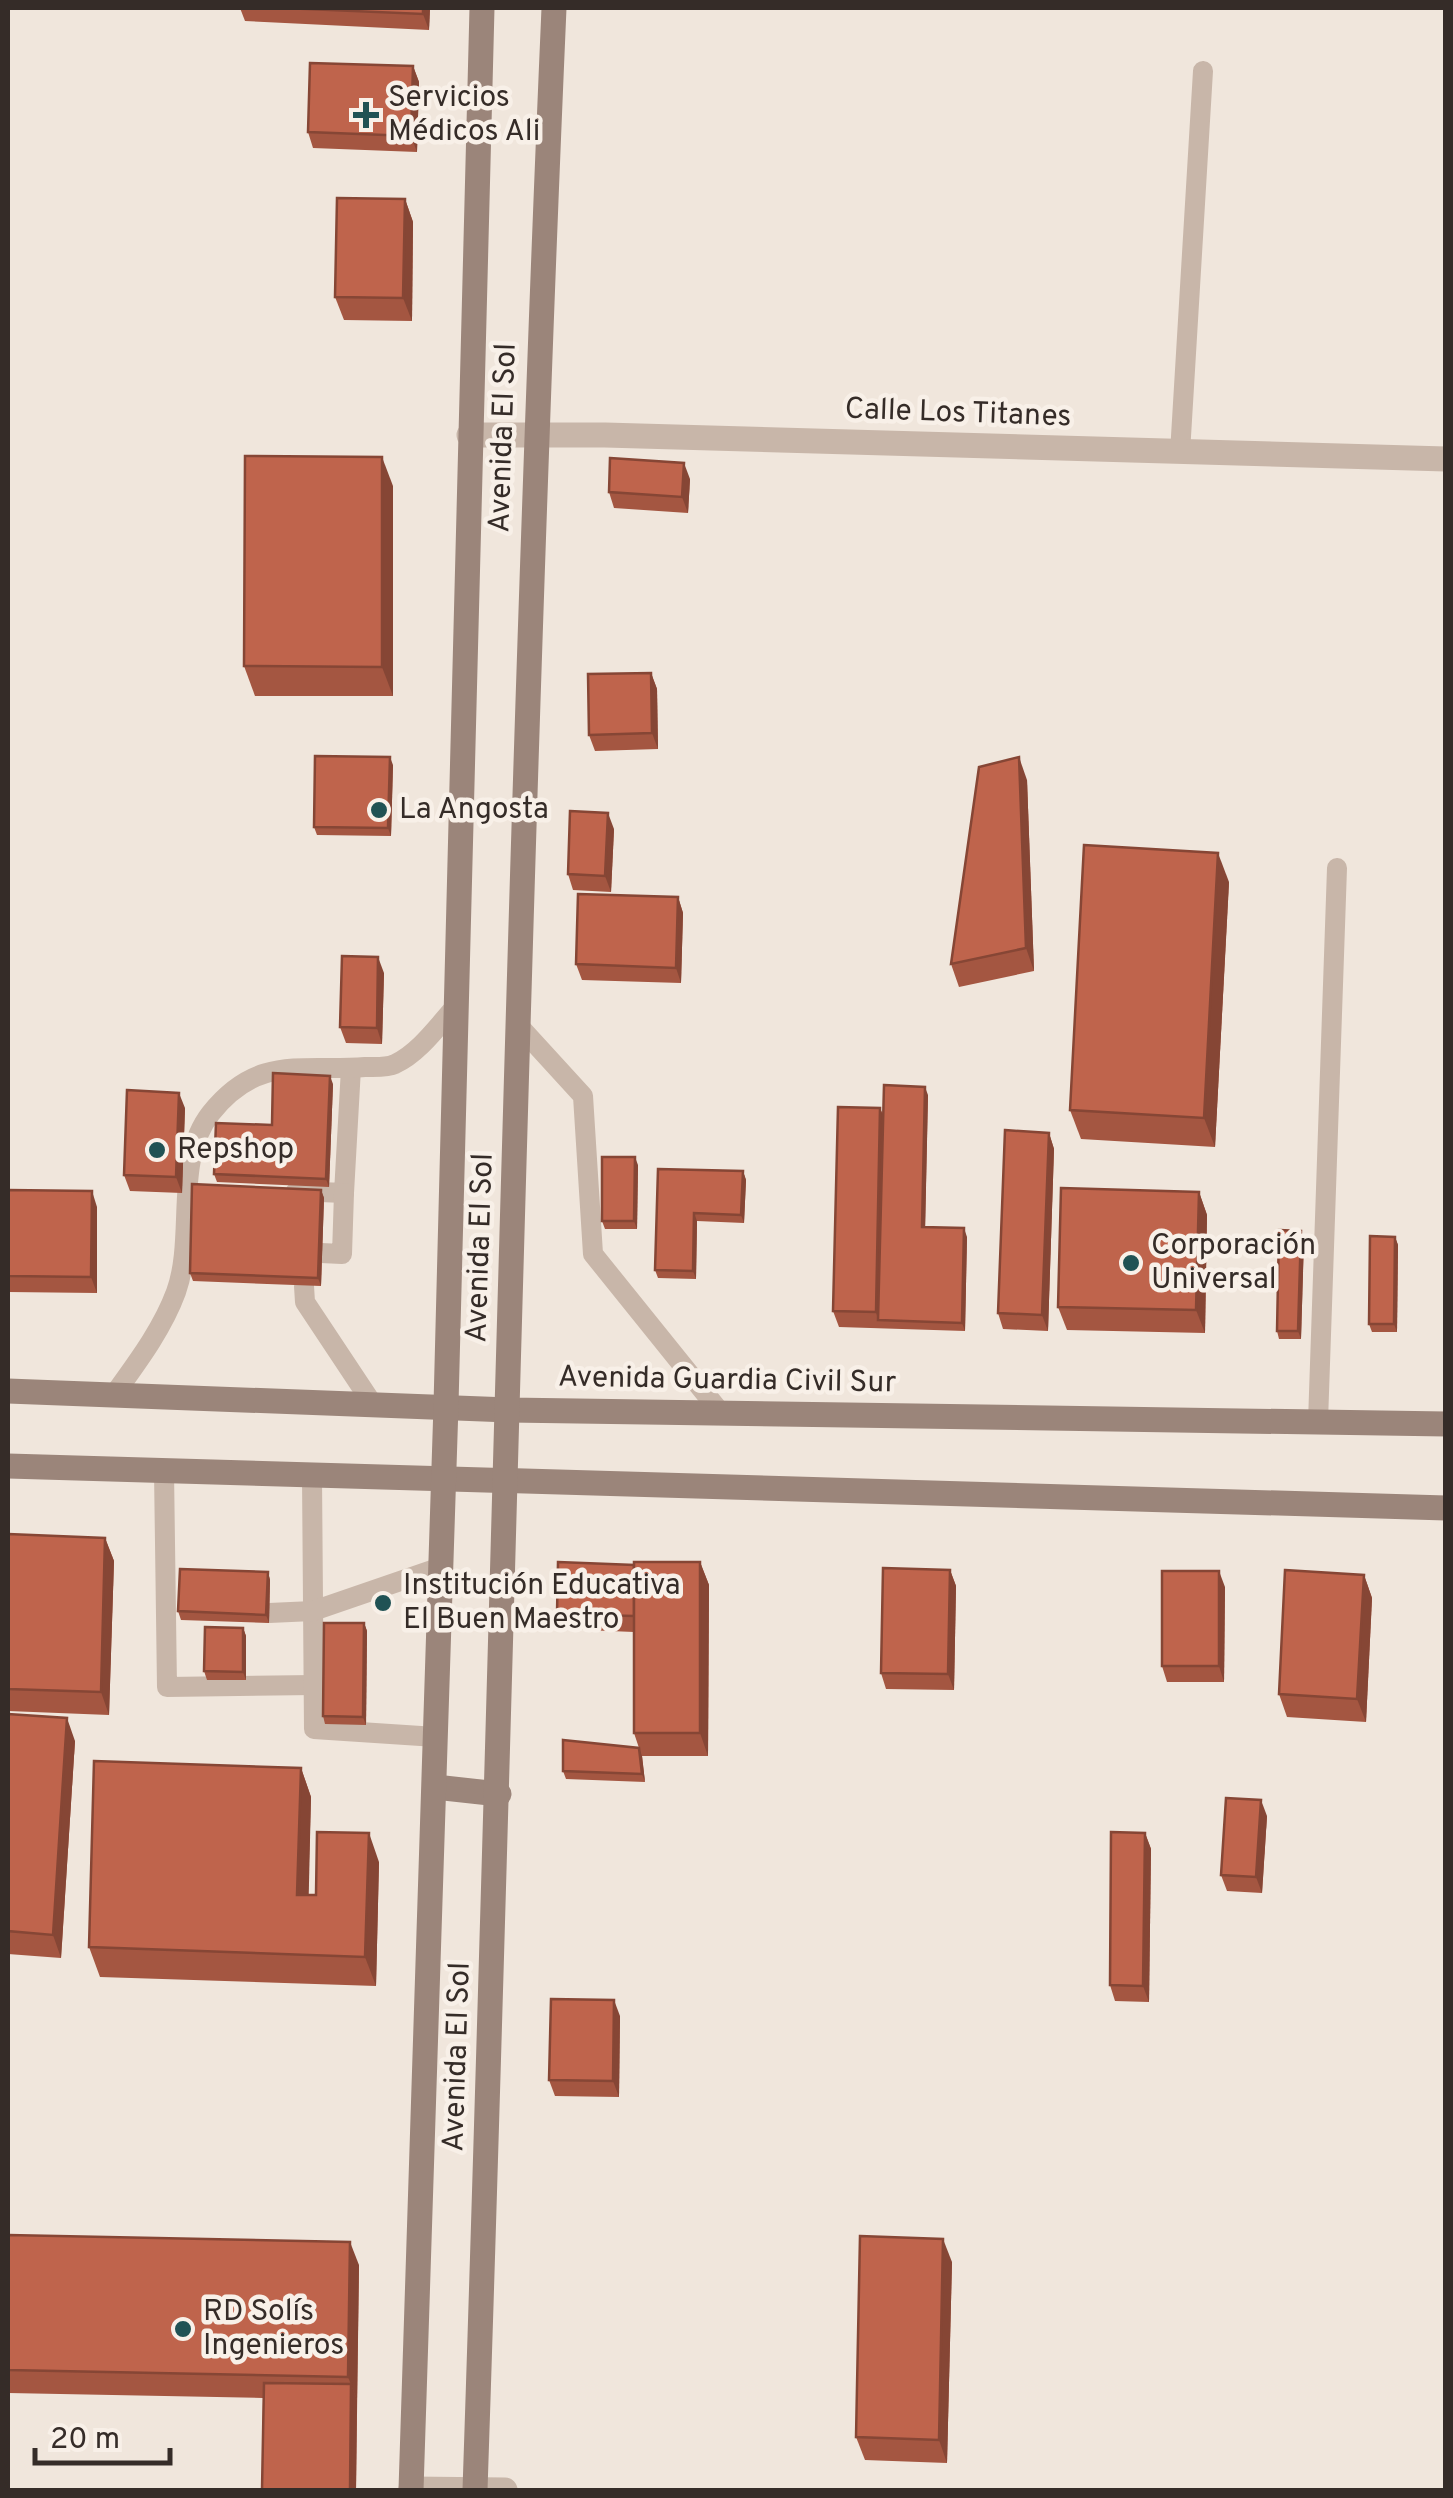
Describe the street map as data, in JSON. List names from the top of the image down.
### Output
{
  "streets": {
    "main road": ["Avenida El Sol", "Avenida Guardia Civil Sur"],
    "street": ["Calle Los Titanes"]
  },
  "crossings": [
    ["Calle Los Titanes", "Avenida El Sol"],
    ["Avenida El Sol", "Avenida Guardia Civil Sur"]
  ],
  "places": {
    "health": ["Servicios Médicos Ali"],
    "other": [
      "La Angosta",
      "Repshop",
      "Corporación Universal",
      "Institución Educativa El Buen Maestro",
      "RD Solís Ingenieros"
    ]
  },
  "scale_bar": "20 m"
}
